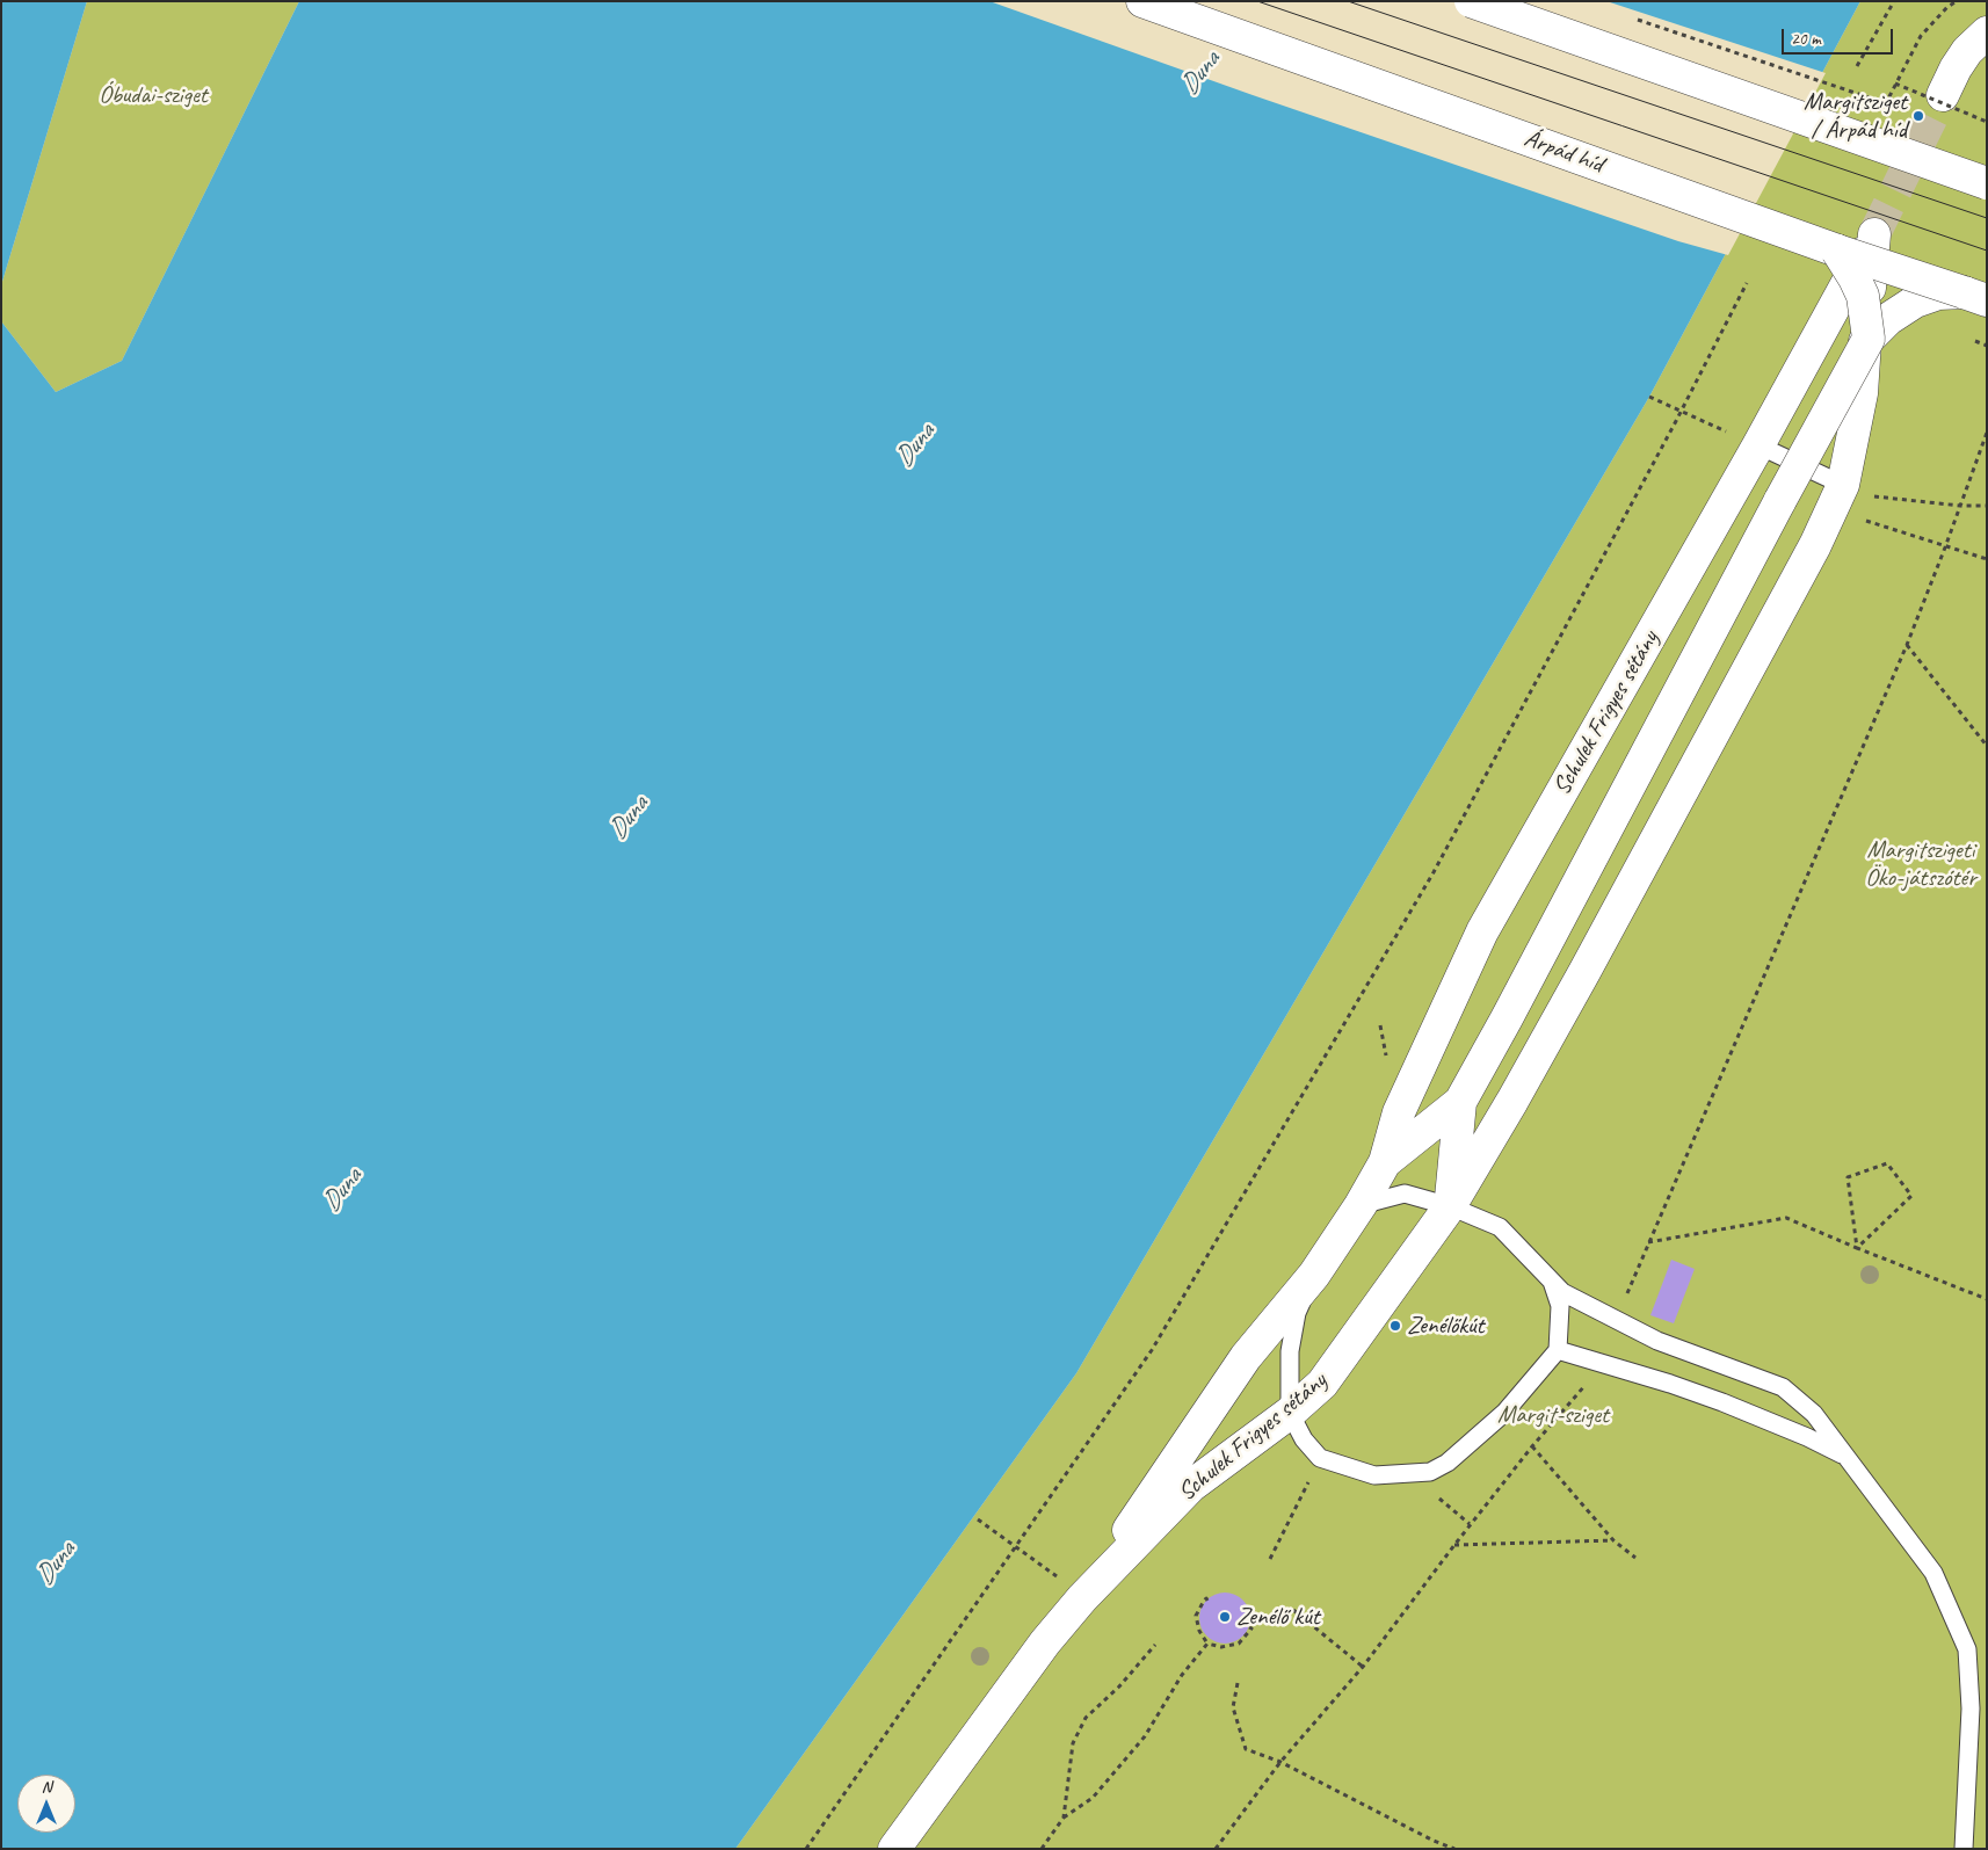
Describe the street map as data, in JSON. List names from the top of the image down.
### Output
{
  "streets": {
    "street": ["Árpád híd", "Schulek Frigyes sétány"]
  },
  "crossings": [
    ["Árpád híd", "Schulek Frigyes sétány"]
  ],
  "water": ["Duna"],
  "parks": ["Óbudai-sziget", "Margitszigeti Öko-játszótér", "Margit-sziget"],
  "places": ["Margitsziget / Árpád híd", "Zenélőkút", "Zenélő kút"],
  "scale_bar": "20 m",
  "north": "top"
}
